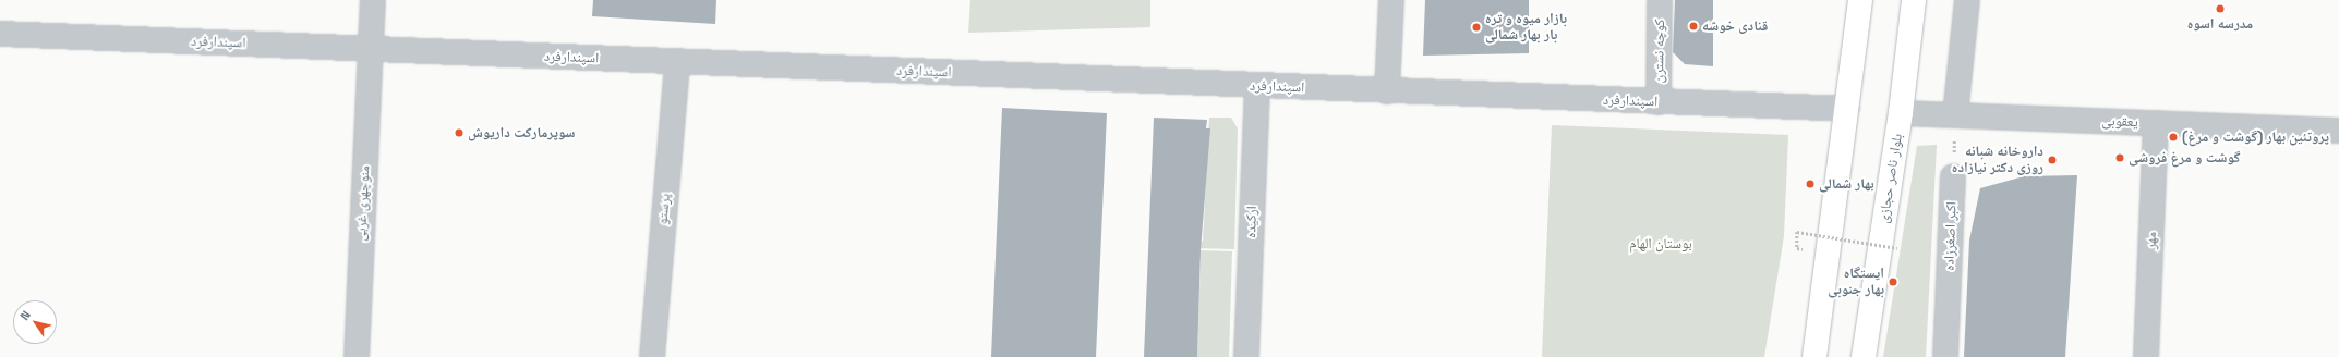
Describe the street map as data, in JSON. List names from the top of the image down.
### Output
{
  "streets": {
    "main road": ["بلوار ناصر حجازی"],
    "street": [
      "اسپندارفرد",
      "کوچه نسترن",
      "یعقوبی",
      "منوچهری غربی",
      "پرستو",
      "ارکیده",
      "اکبر اصغرزاده",
      "مهر"
    ]
  },
  "crossings": [
    ["اسپندارفرد", "کوچه نسترن"],
    ["اسپندارفرد", "منوچهری غربی"],
    ["اسپندارفرد", "پرستو"],
    ["اسپندارفرد", "ارکیده"],
    ["یعقوبی", "بلوار ناصر حجازی"],
    ["یعقوبی", "مهر"]
  ],
  "parks": ["بوستان الهام"],
  "places": [
    "مدرسه اسوه",
    "قنادی خوشه",
    "بازار میوه و تره بار بهار شمالی",
    "سوپرمارکت داریوش",
    "پروتئین بهار (گوشت و مرغ)",
    "گوشت و مرغ فروشی",
    "داروخانه شبانه روزی دکتر نیازاده",
    "بهار شمالی",
    "ایستگاه بهار جنوبی"
  ],
  "north": "top left"
}
